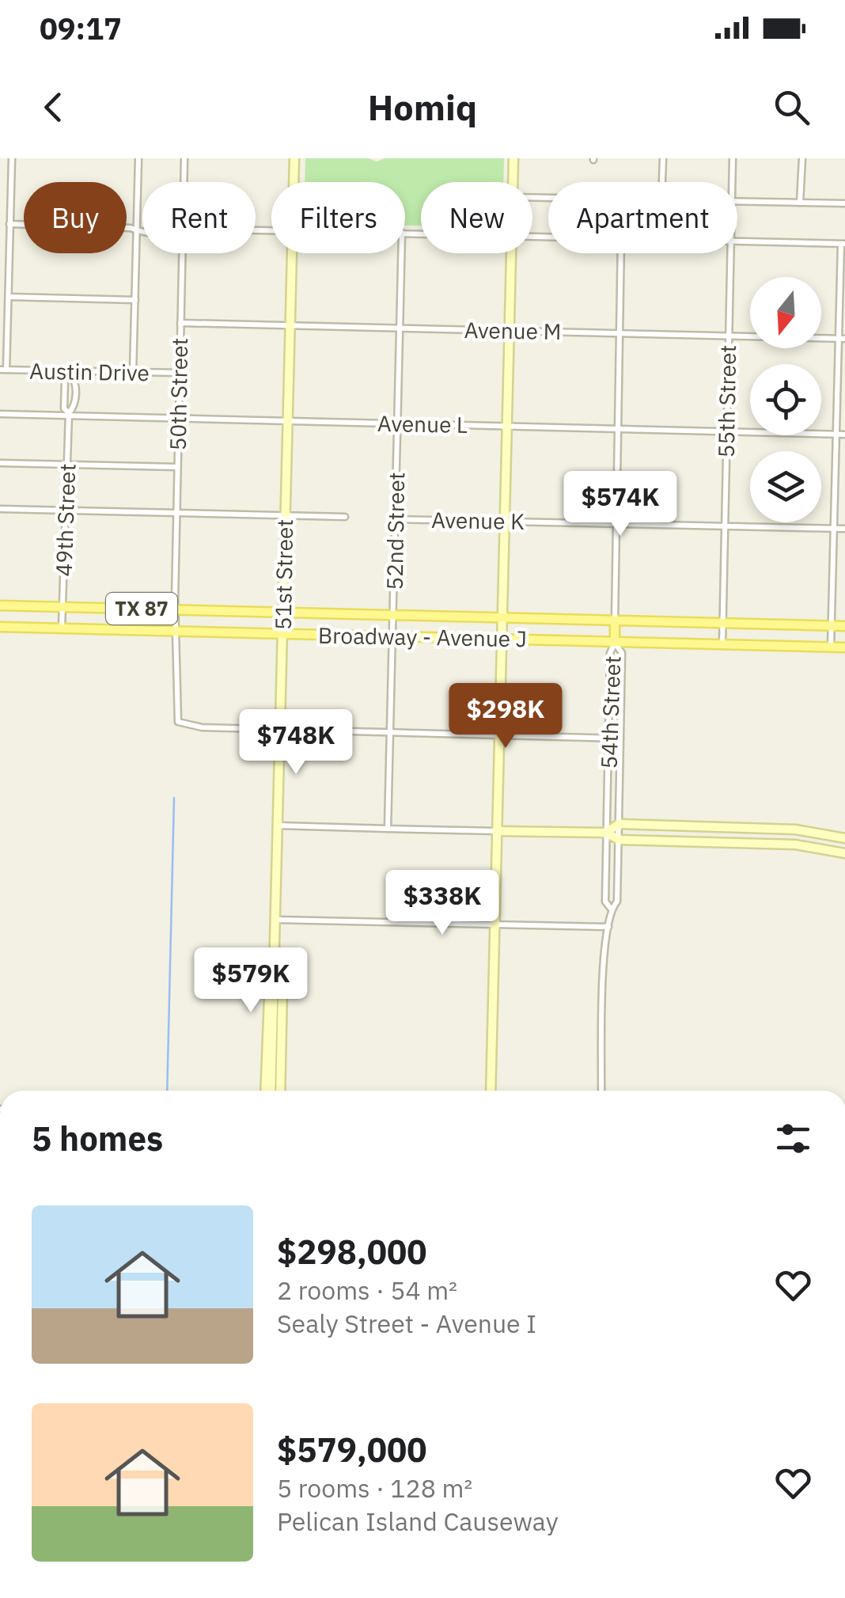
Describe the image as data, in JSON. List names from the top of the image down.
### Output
{
  "streets": {
    "main road": ["TX 87", "Broadway - Avenue J"],
    "street": [
      "Avenue M",
      "Austin Drive",
      "50th Street",
      "55th Street",
      "Avenue L",
      "49th Street",
      "Avenue K",
      "52nd Street",
      "51st Street",
      "54th Street"
    ]
  },
  "crossings": [
    ["Avenue M", "50th Street"],
    ["Avenue M", "55th Street"],
    ["Avenue M", "52nd Street"],
    ["Avenue M", "51st Street"],
    ["Austin Drive", "50th Street"],
    ["Austin Drive", "49th Street"],
    ["50th Street", "Avenue L"],
    ["50th Street", "51st Street"],
    ["50th Street", "Broadway - Avenue J"],
    ["55th Street", "Avenue L"],
    ["55th Street", "Avenue K"],
    ["55th Street", "Broadway - Avenue J"],
    ["Avenue L", "49th Street"],
    ["Avenue L", "52nd Street"],
    ["Avenue L", "51st Street"],
    ["49th Street", "Broadway - Avenue J"],
    ["Avenue K", "52nd Street"],
    ["52nd Street", "Broadway - Avenue J"],
    ["51st Street", "Broadway - Avenue J"],
    ["Broadway - Avenue J", "54th Street"]
  ],
  "north": "bottom",
  "page": {
    "status": "09:17",
    "header": "Homiq",
    "chip": [
      "Buy",
      "Rent",
      "Filters",
      "New",
      "Apartment"
    ],
    "price": [
      "$574K",
      "$298K",
      "$748K",
      "$338K",
      "$579K"
    ],
    "heading": "5 homes",
    "list": [
      {
        "name": "$298,000",
        "note": "2 rooms · 54 m² · Sealy Street - Avenue I"
      },
      {
        "name": "$579,000",
        "note": "5 rooms · 128 m² · Pelican Island Causeway"
      }
    ]
  }
}
